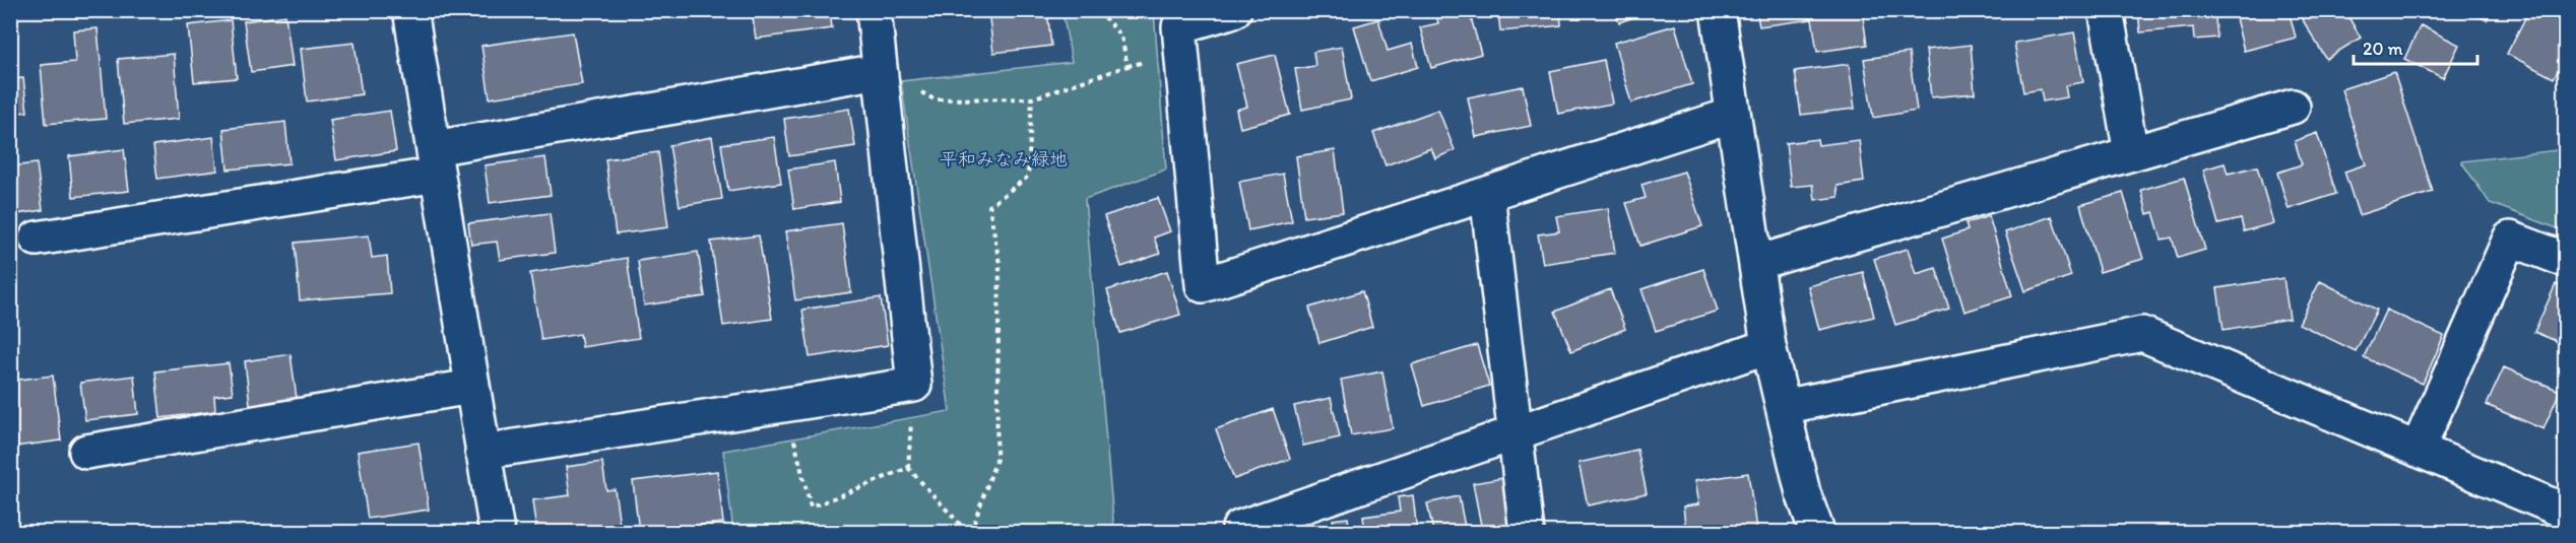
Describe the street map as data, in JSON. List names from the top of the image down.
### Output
{
  "parks": ["平和みなみ緑地"],
  "scale_bar": "20 m"
}
